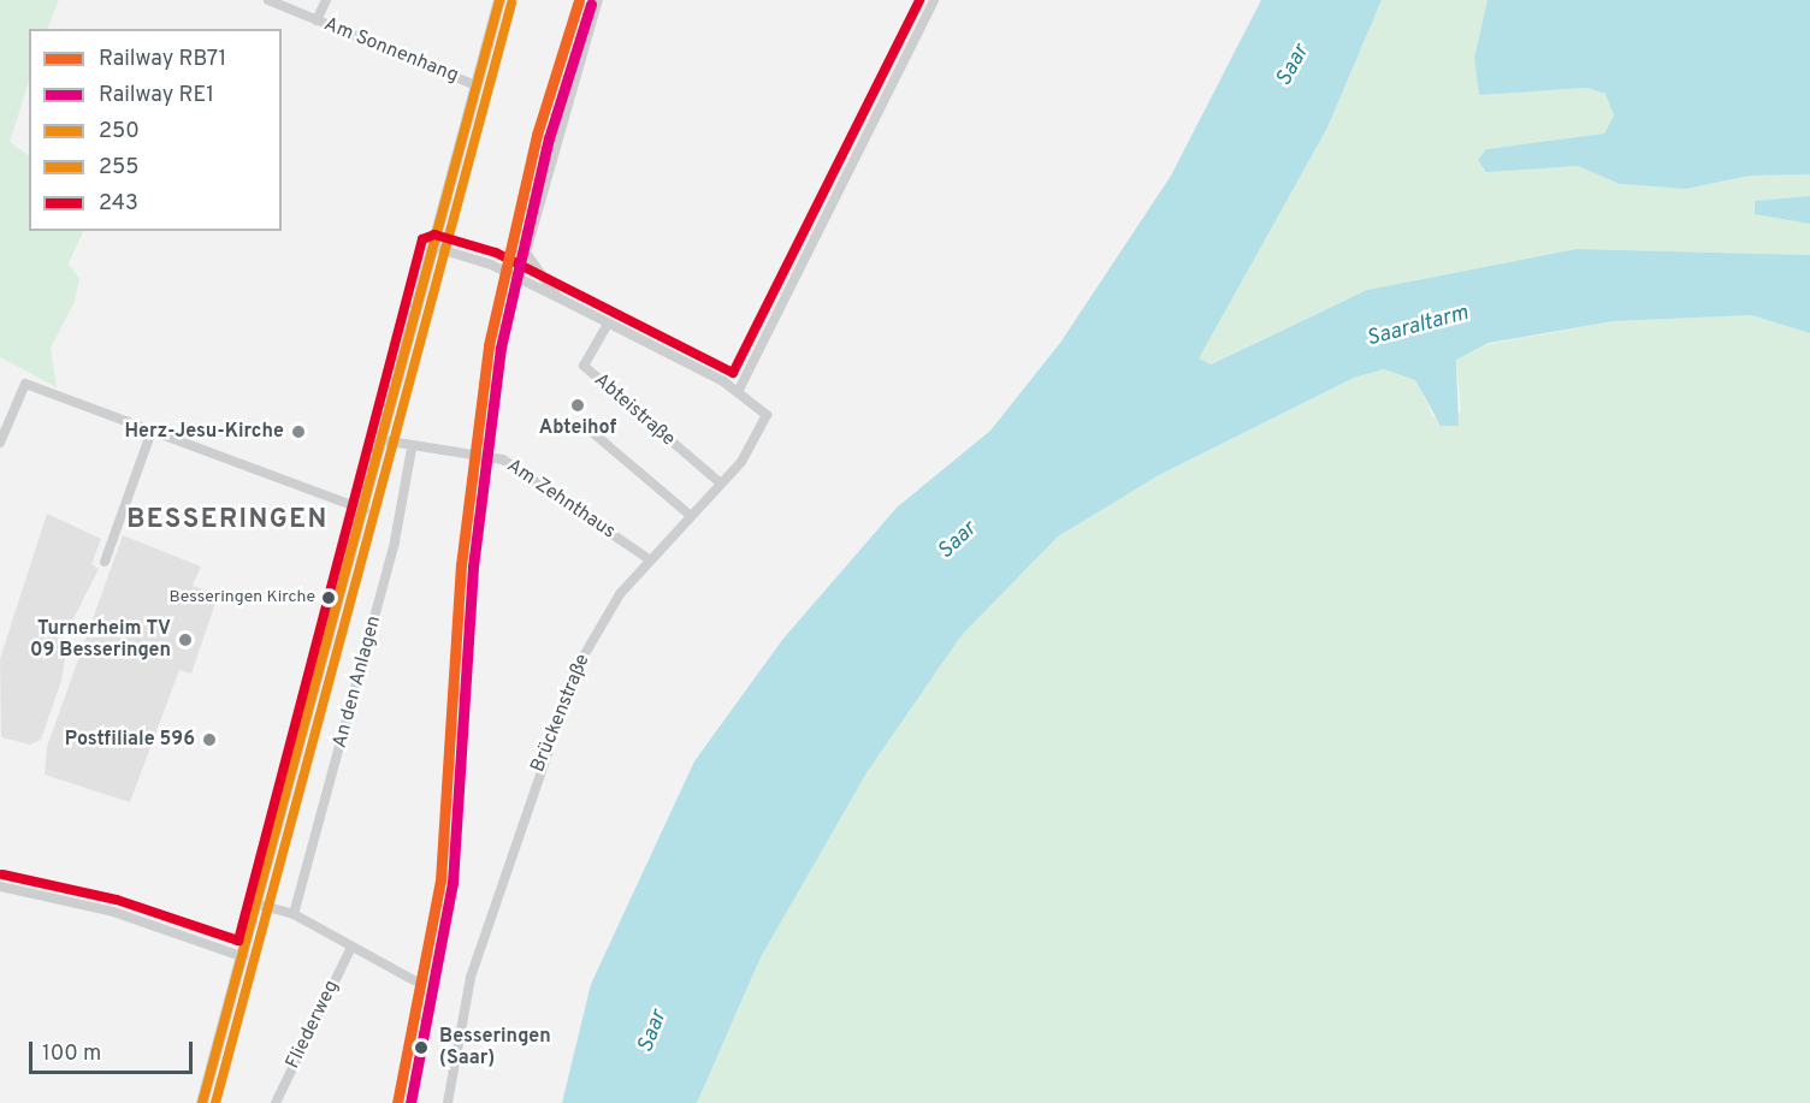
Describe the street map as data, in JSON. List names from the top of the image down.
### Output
{
  "streets": {
    "street": [
      "Am Sonnenhang",
      "Abteistraße",
      "Am Zehnthaus",
      "An den Anlagen",
      "Brückenstraße",
      "Fliederweg"
    ]
  },
  "crossings": [
    ["Abteistraße", "Brückenstraße"],
    ["Am Zehnthaus", "An den Anlagen"],
    ["Am Zehnthaus", "Brückenstraße"]
  ],
  "districts": ["BESSERINGEN"],
  "water": ["Saar", "Saaraltarm"],
  "places": [
    "Abteihof",
    "Herz-Jesu-Kirche",
    "Besseringen Kirche",
    "Turnerheim TV 09 Besseringen",
    "Postfiliale 596",
    "Besseringen (Saar)"
  ],
  "lines": [
    "rail line RB71",
    "transit line 250",
    "transit line 243",
    "rail line RE1",
    "transit line 255"
  ],
  "legend": [
    "Railway RB71",
    "Railway RE1",
    "250",
    "255",
    "243"
  ],
  "scale_bar": "100 m"
}
